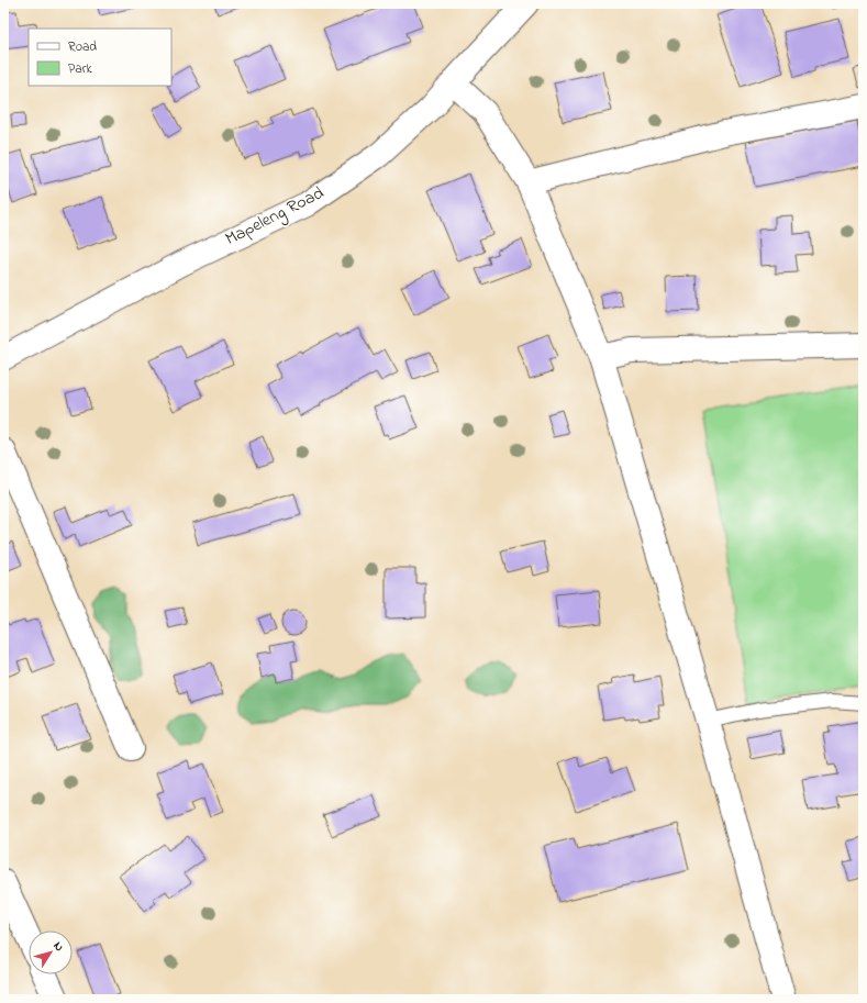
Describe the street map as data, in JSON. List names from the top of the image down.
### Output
{
  "streets": {
    "street": ["Mapeleng Road"]
  },
  "legend": ["Road", "Park"],
  "north": "top right"
}
